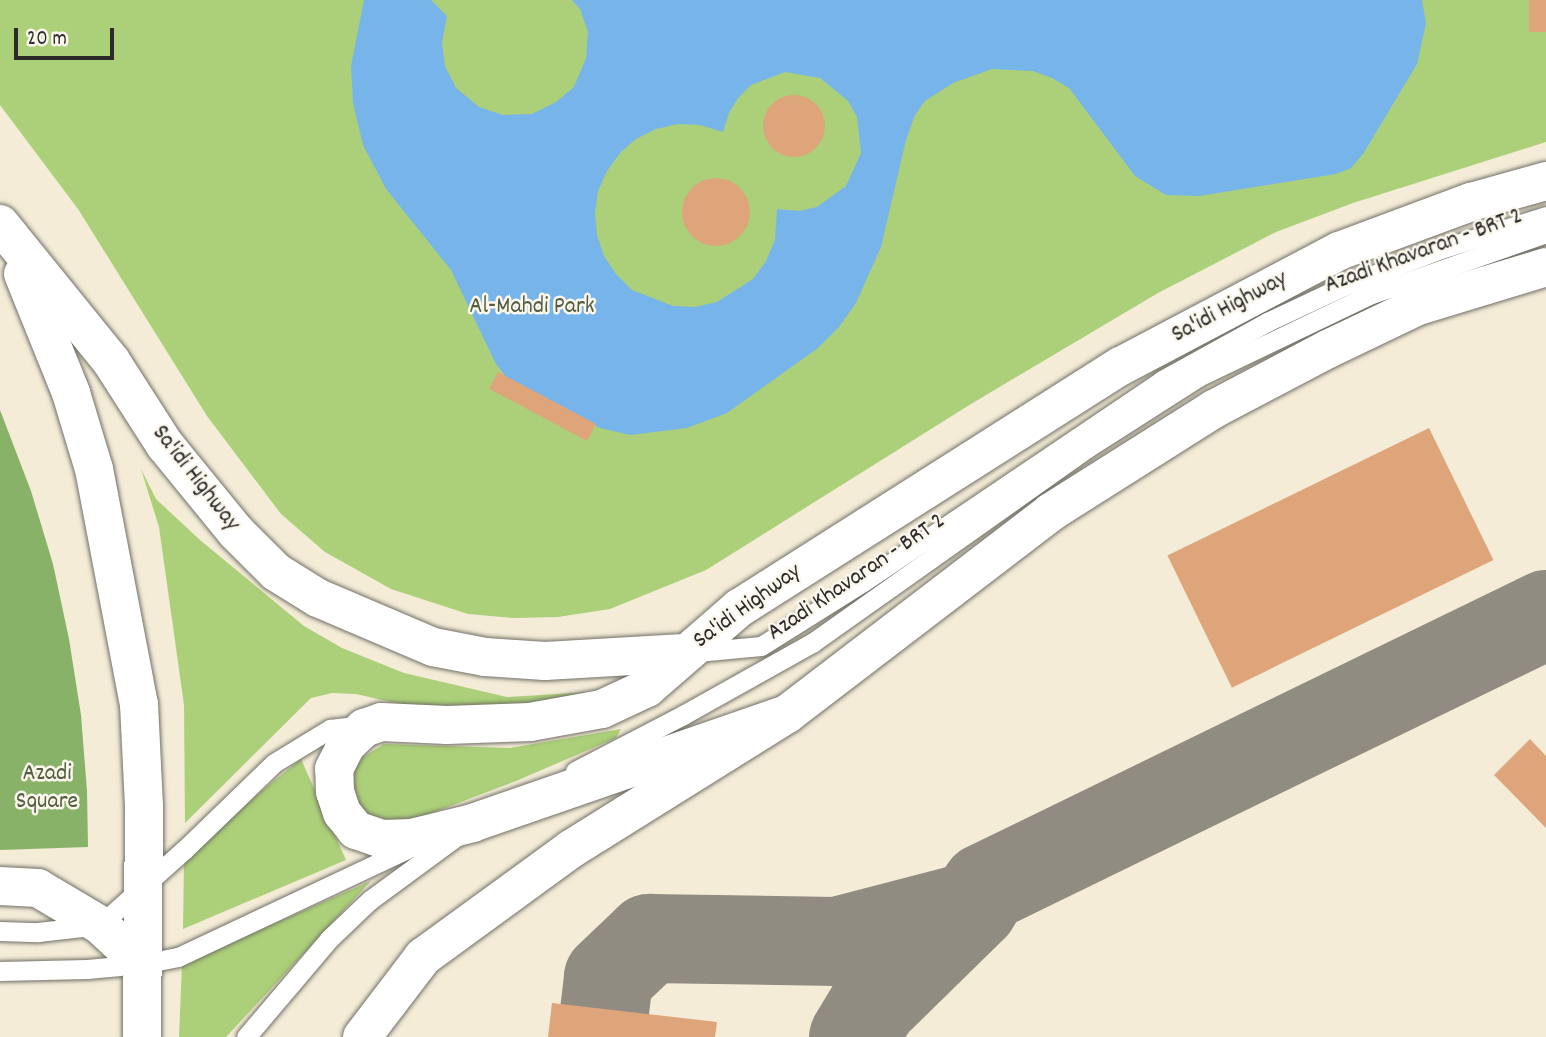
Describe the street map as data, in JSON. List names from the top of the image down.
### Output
{
  "streets": {
    "highway": ["Sa'idi Highway"],
    "lane": ["Azadi Khavaran - BRT 2"]
  },
  "crossings": [
    ["Azadi Khavaran - BRT 2", "Sa'idi Highway"]
  ],
  "parks": ["Al-Mahdi Park", "Azadi Square"],
  "scale_bar": "20 m"
}
